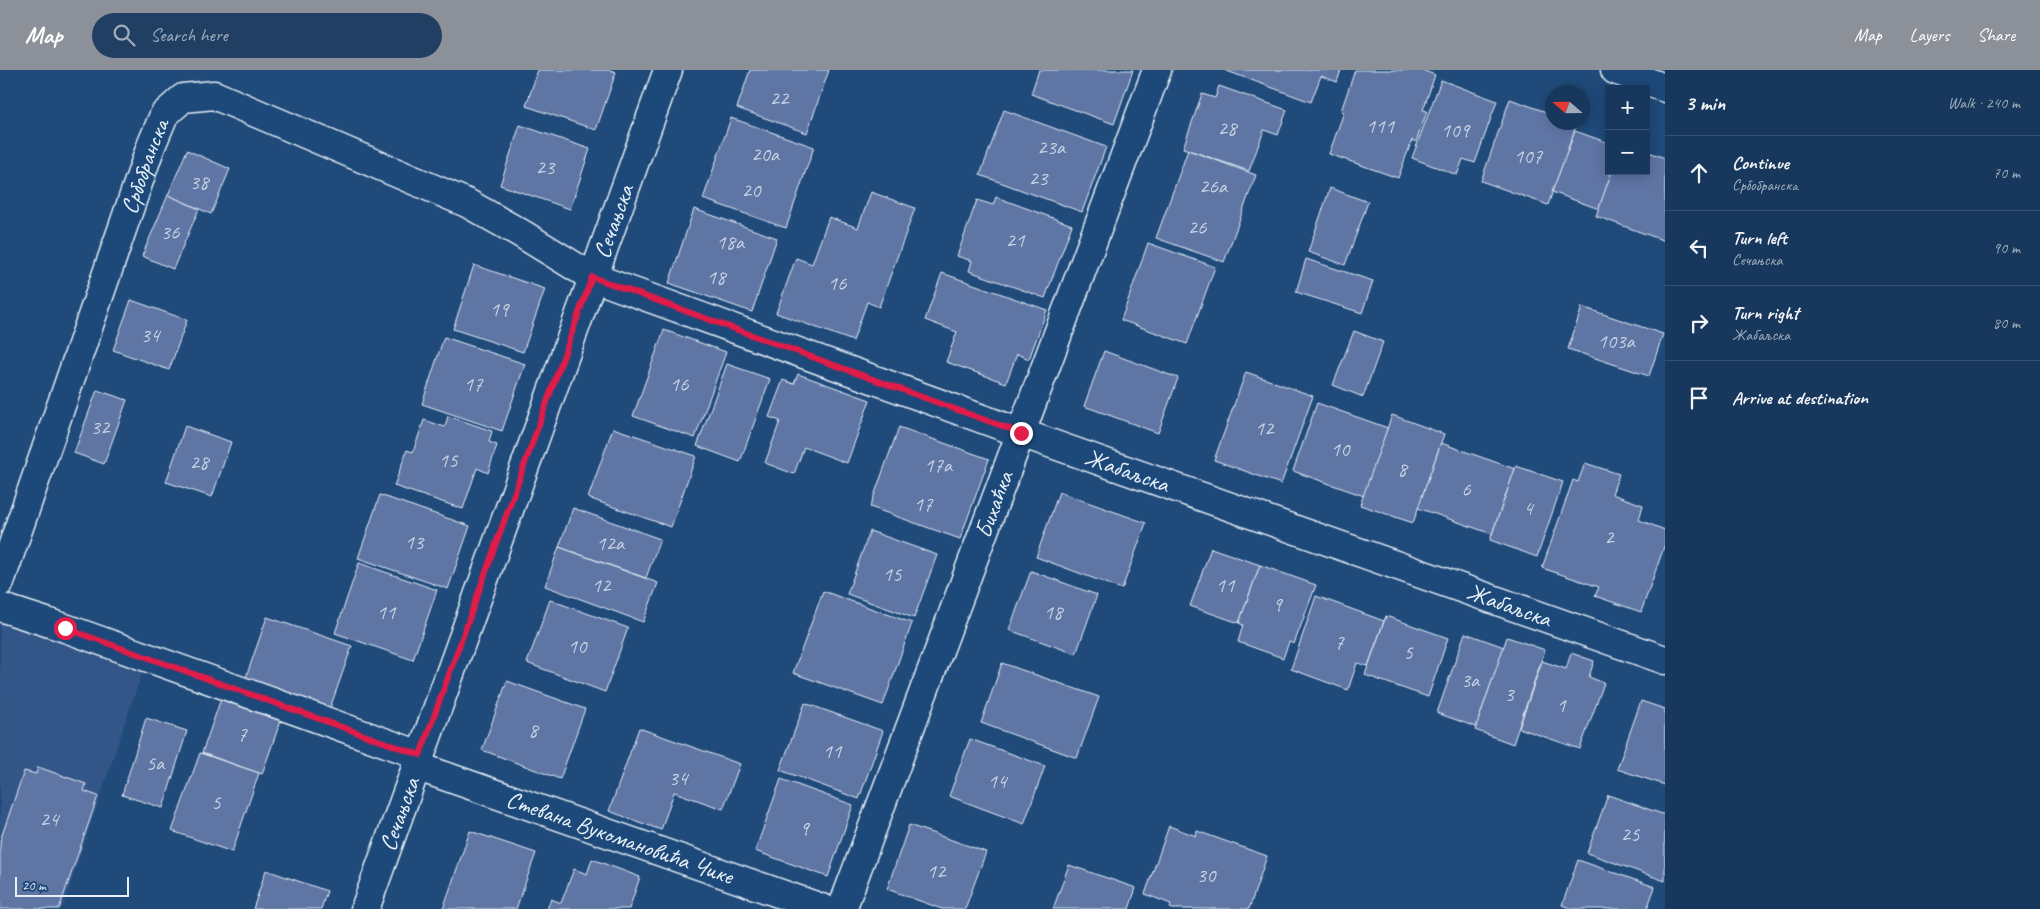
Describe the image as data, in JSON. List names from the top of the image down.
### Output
{
  "streets": {
    "street": [
      "Србобранска",
      "Сечањска",
      "Жабаљска",
      "Бихаћка",
      "Стевана Вукомановића Чике"
    ]
  },
  "crossings": [
    ["Србобранска", "Сечањска"],
    ["Србобранска", "Жабаљска"],
    ["Сечањска", "Жабаљска"],
    ["Сечањска", "Стевана Вукомановића Чике"],
    ["Жабаљска", "Бихаћка"]
  ],
  "house_numbers": [
    "22",
    "111",
    "28",
    "109",
    "23a",
    "20a",
    "107",
    "23",
    "23",
    "38",
    "26a",
    "20",
    "26",
    "36",
    "21",
    "18a",
    "18",
    "16",
    "19",
    "34",
    "103a",
    "17",
    "16",
    "32",
    "12",
    "10",
    "15",
    "28",
    "17a",
    "8",
    "6",
    "17",
    "4",
    "2",
    "13",
    "12a",
    "15",
    "12",
    "11",
    "9",
    "11",
    "18",
    "7",
    "10",
    "5",
    "3a",
    "3",
    "1",
    "8",
    "7",
    "11",
    "5a",
    "34",
    "14",
    "5",
    "24",
    "9",
    "25",
    "12",
    "30"
  ],
  "scale_bar": "20 m",
  "north": "left",
  "page": {
    "header": "Map",
    "search": "Search here",
    "nav": ["Map", "Layers", "Share"],
    "heading": ["3 min", "Walk · 240 m"],
    "map_buttons": ["+", "−"],
    "list": [
      ["Continue", "Србобранска", "70 m"],
      ["Turn left", "Сечањска", "90 m"],
      ["Turn right", "Жабаљска", "80 m"],
      "Arrive at destination"
    ],
    "scale": "20 m"
  }
}
